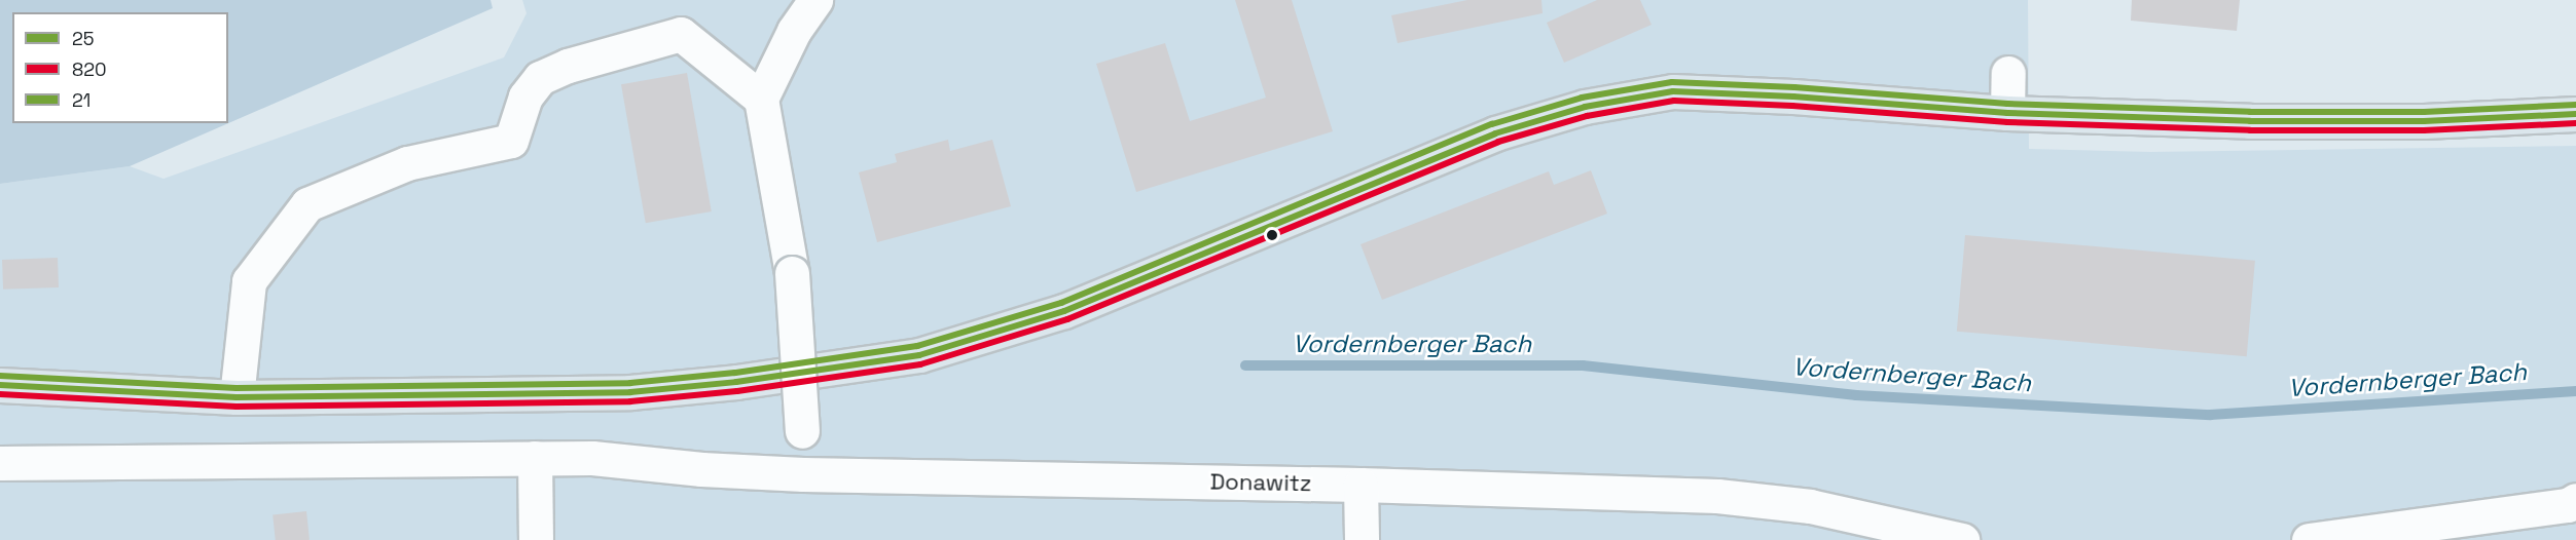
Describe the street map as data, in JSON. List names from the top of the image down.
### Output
{
  "streets": {
    "lane": ["Donawitz"]
  },
  "water": ["Vordernberger Bach"],
  "lines": ["transit line 21", "transit line 25", "transit line 820"],
  "legend": ["25", "820", "21"]
}
